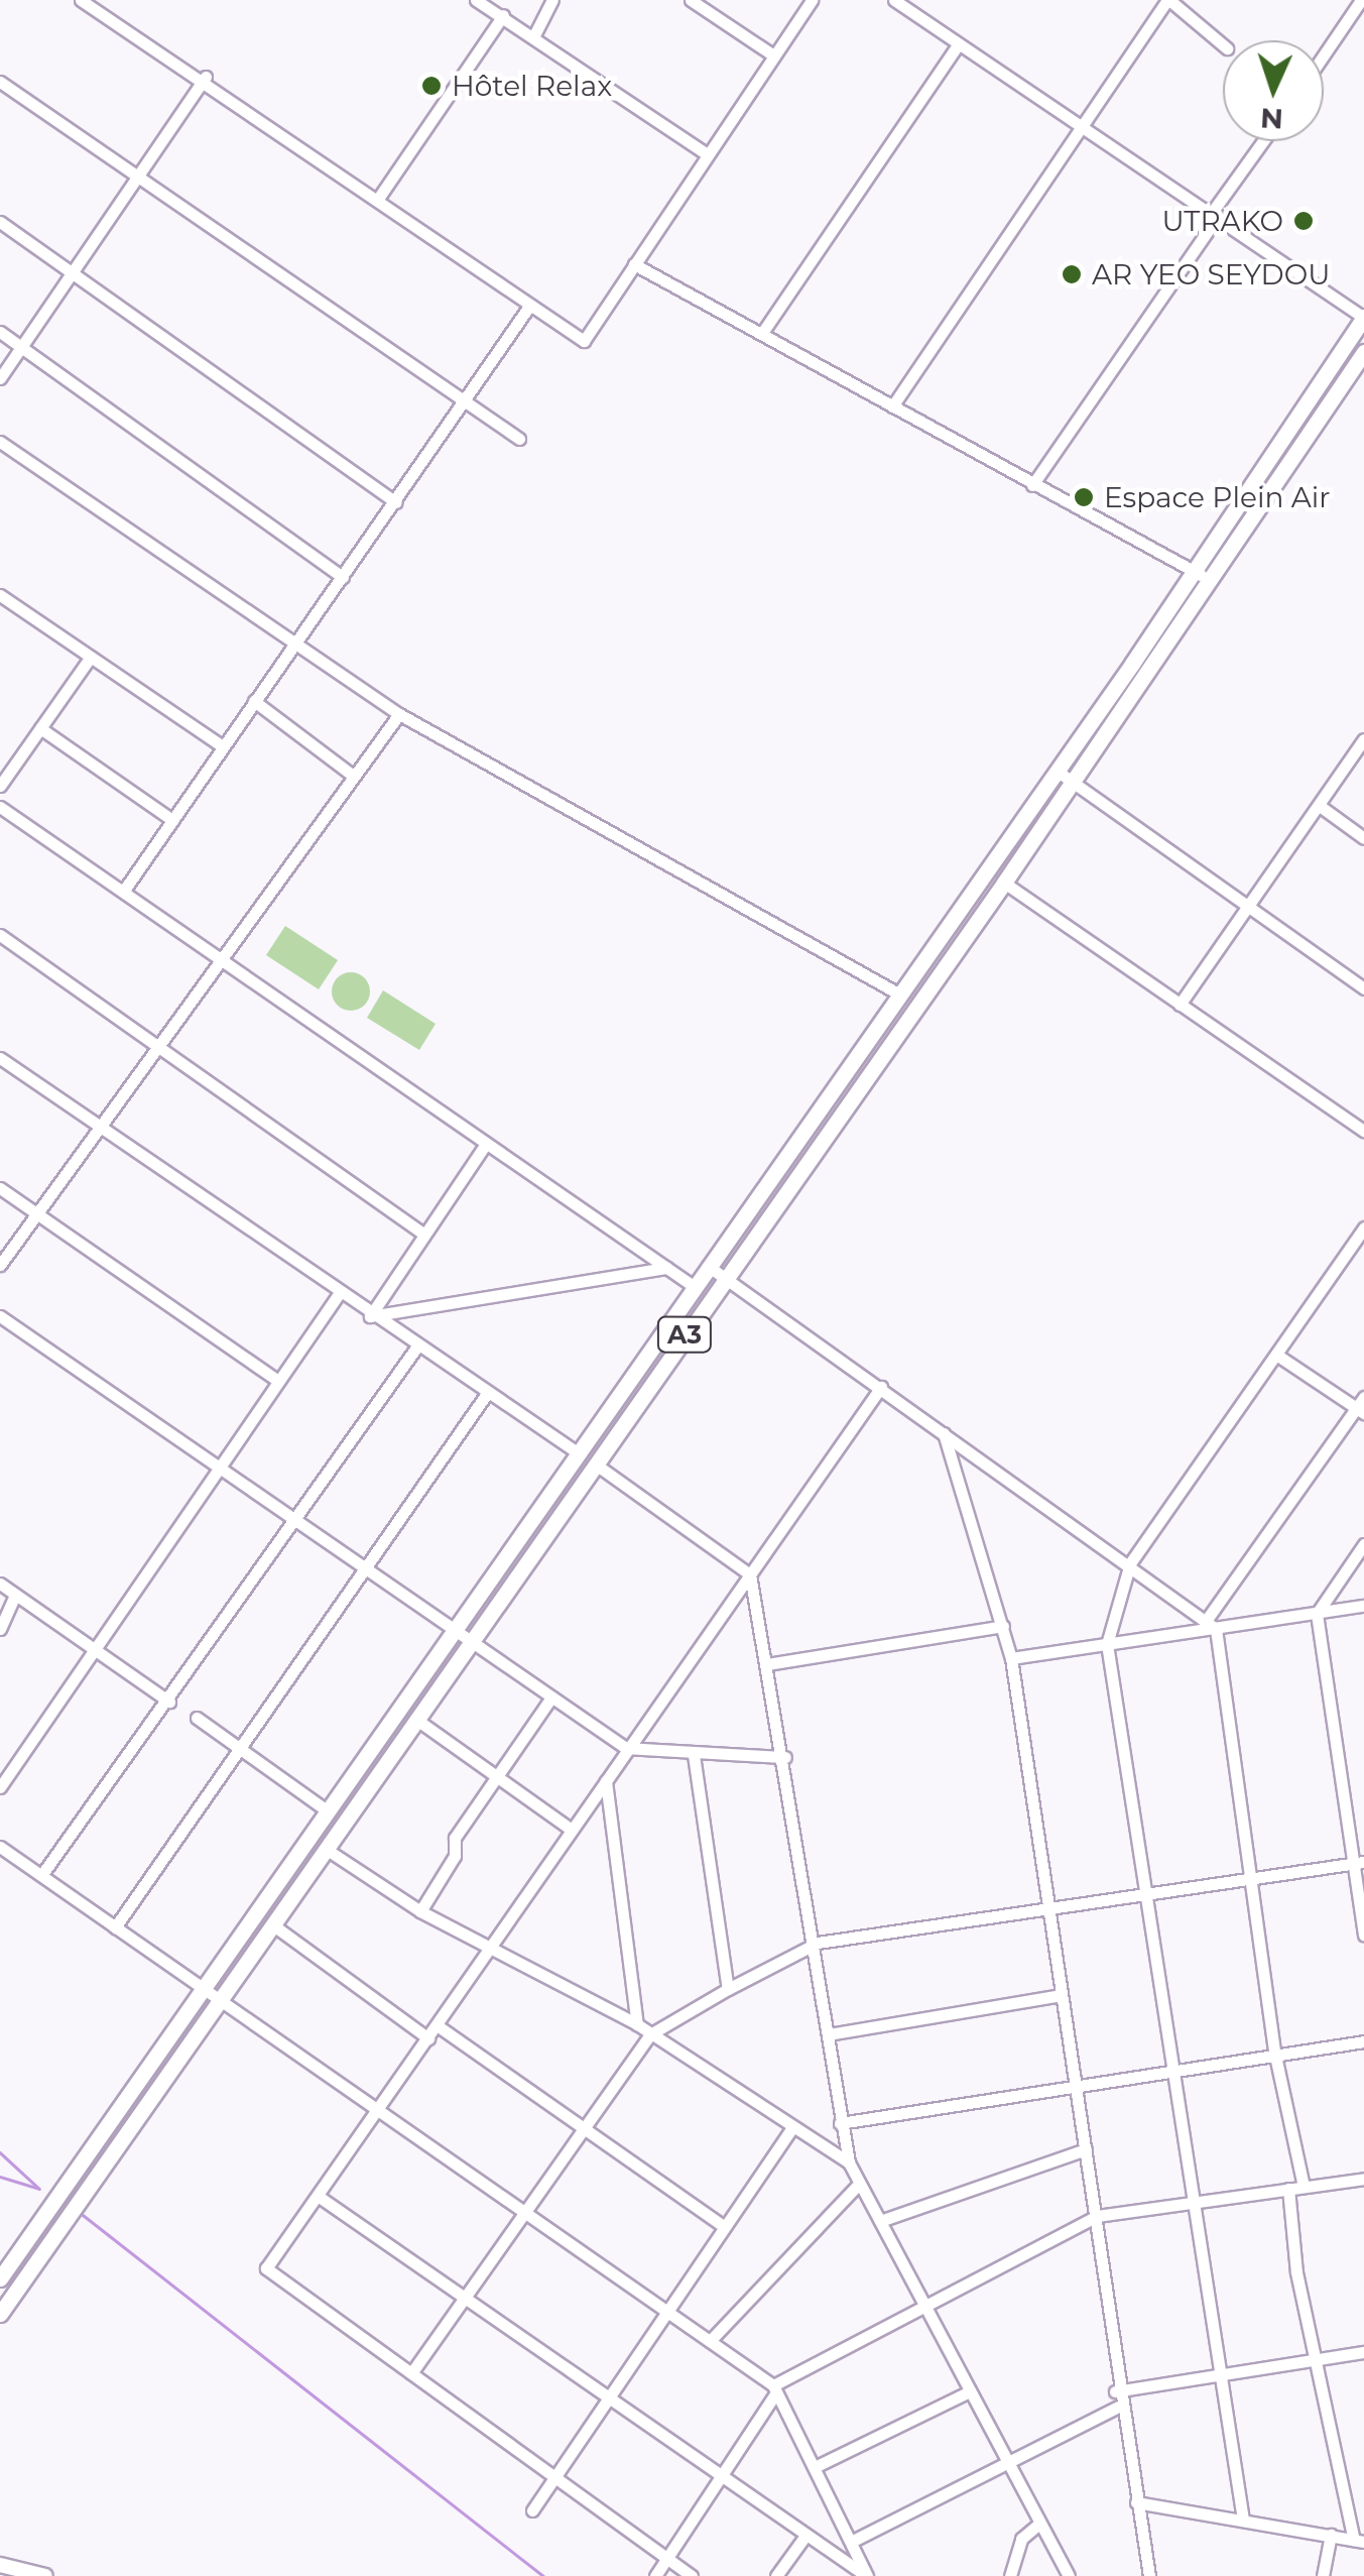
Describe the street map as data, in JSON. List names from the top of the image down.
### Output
{
  "streets": {
    "highway": ["A3"]
  },
  "places": [
    "Hôtel Relax",
    "UTRAKO",
    "AR YEO SEYDOU",
    "Espace Plein Air"
  ],
  "north": "bottom"
}
